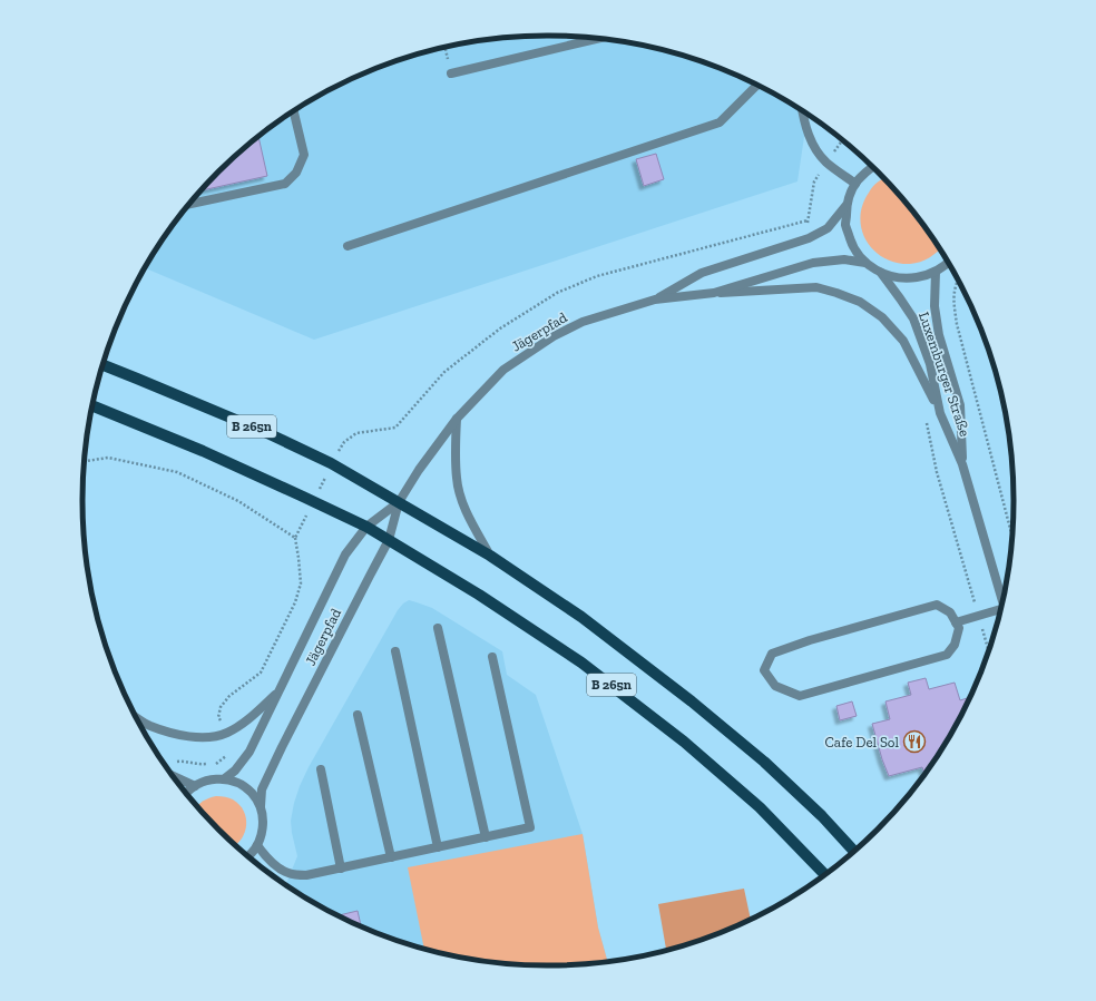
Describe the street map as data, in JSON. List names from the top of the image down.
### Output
{
  "streets": {
    "main road": ["B 265n"],
    "street": ["Jägerpfad", "Luxemburger Straße"]
  },
  "crossings": [
    ["Jägerpfad", "B 265n"]
  ],
  "places": {
    "restaurant": ["Cafe Del Sol"]
  }
}
